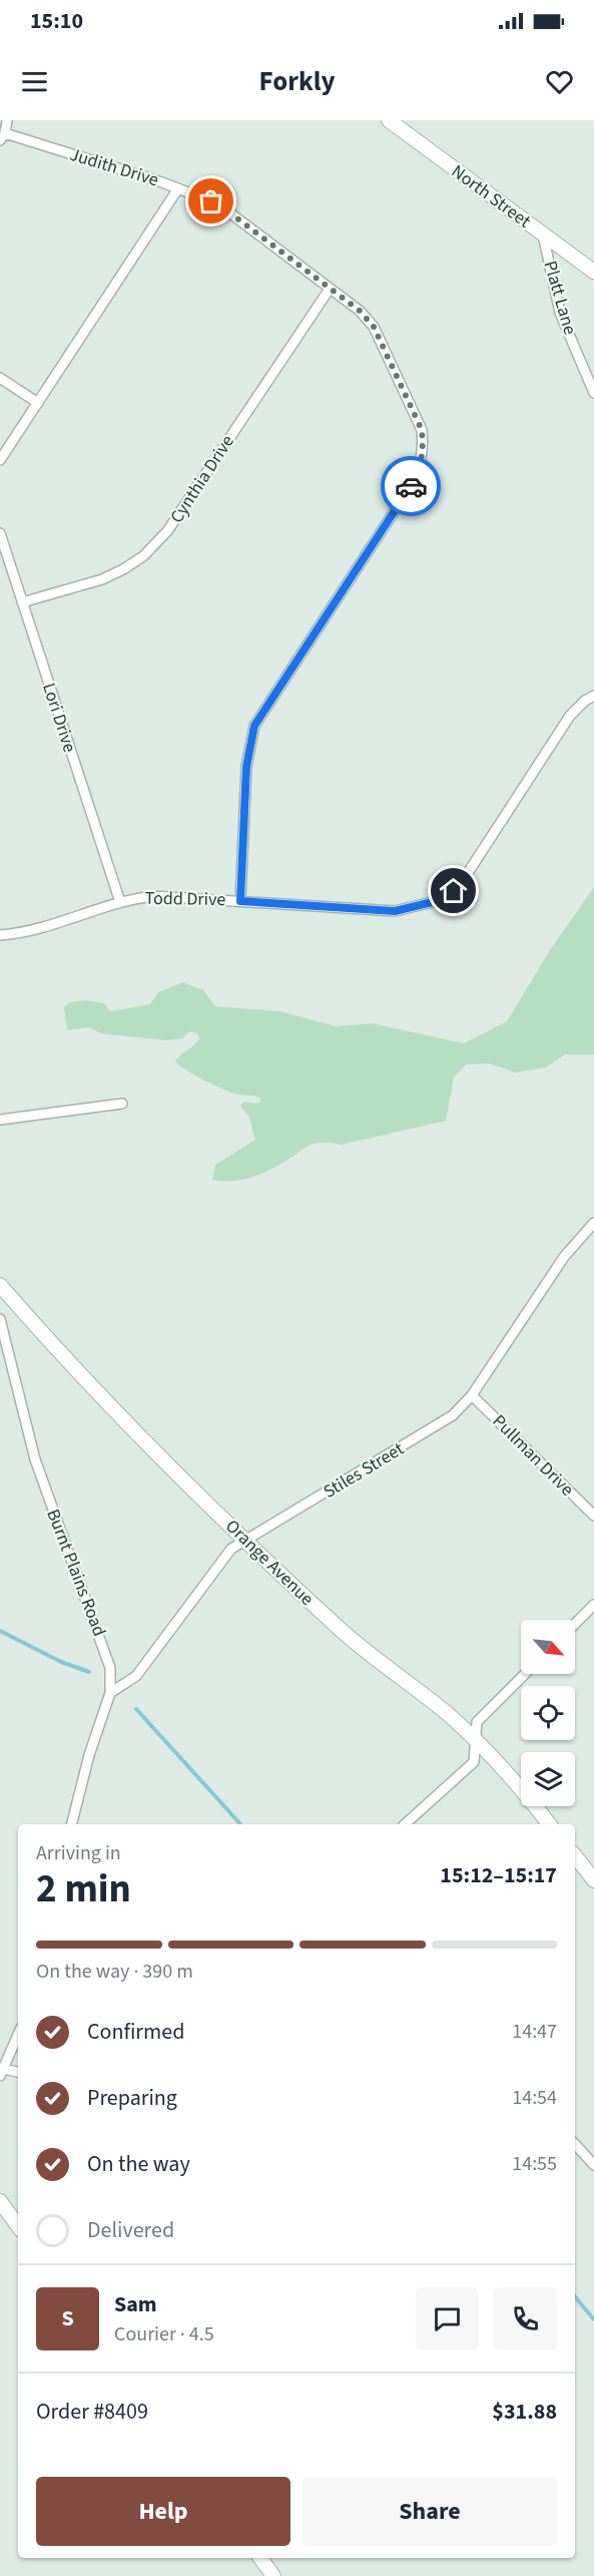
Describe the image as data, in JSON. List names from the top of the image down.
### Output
{
  "streets": {
    "main road": ["North Street", "Orange Avenue"],
    "street": [
      "Judith Drive",
      "Platt Lane",
      "Cynthia Drive",
      "Lori Drive",
      "Todd Drive",
      "Pullman Drive",
      "Stiles Street",
      "Burnt Plains Road"
    ]
  },
  "crossings": [
    ["Judith Drive", "Cynthia Drive"],
    ["Judith Drive", "Todd Drive"],
    ["North Street", "Platt Lane"],
    ["Cynthia Drive", "Lori Drive"],
    ["Lori Drive", "Todd Drive"],
    ["Pullman Drive", "Stiles Street"],
    ["Stiles Street", "Orange Avenue"],
    ["Stiles Street", "Burnt Plains Road"]
  ],
  "north": "bottom right",
  "page": {
    "status": "15:10",
    "header": "Forkly",
    "heading": ["2 min", "Arriving in", "15:12–15:17"],
    "panel": [
      "Sam",
      "Courier · 4.5",
      "Order #8409",
      "$31.88"
    ],
    "bar": "On the way · 390 m",
    "list": [
      ["Confirmed", "14:47"],
      ["Preparing", "14:54"],
      ["On the way", "14:55"],
      "Delivered"
    ],
    "round": "S",
    "buttons": ["Help", "Share"]
  }
}
